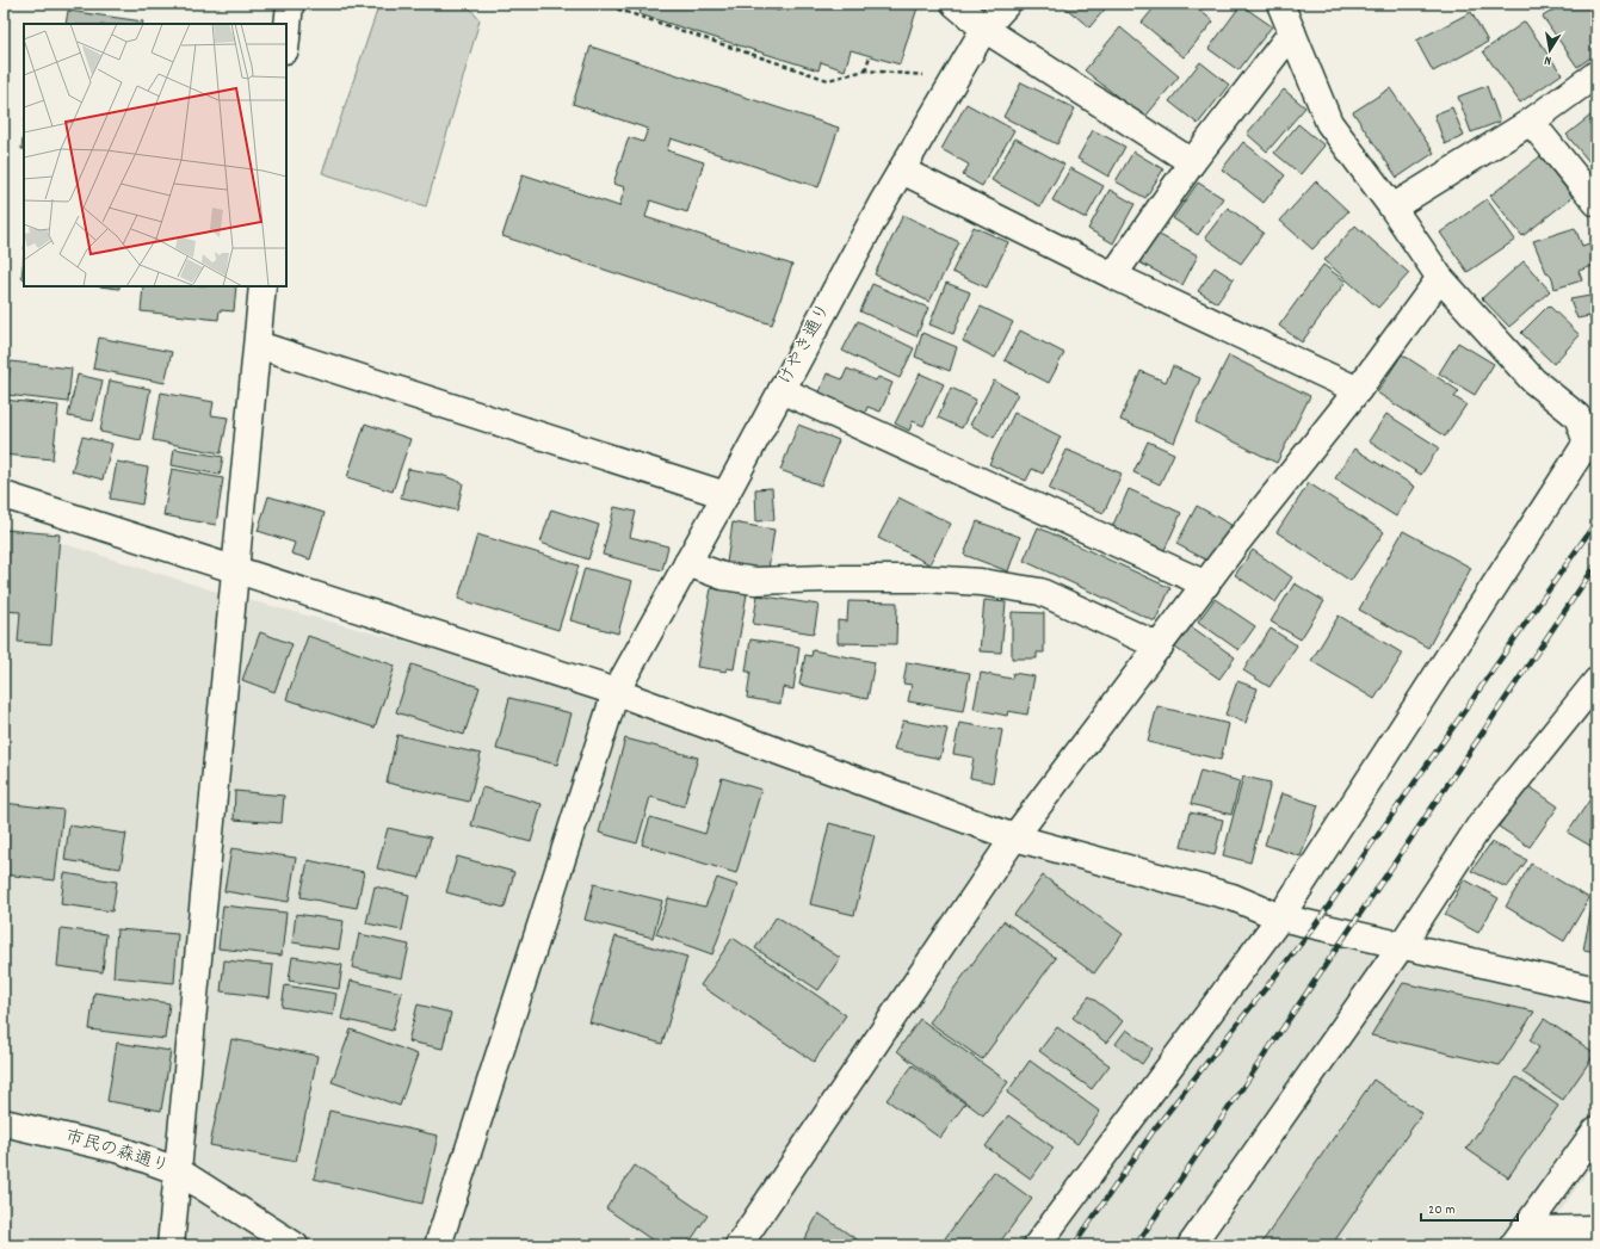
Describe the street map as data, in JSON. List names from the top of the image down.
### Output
{
  "streets": {
    "street": ["けやき通り", "市民の森通り"]
  },
  "scale_bar": "20 m",
  "north": "bottom"
}
